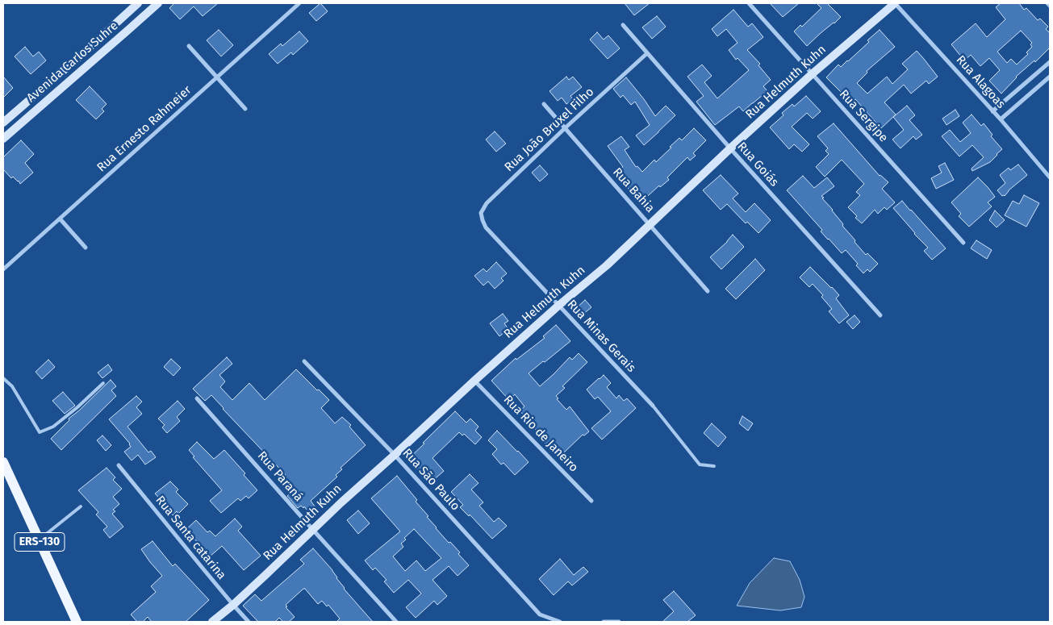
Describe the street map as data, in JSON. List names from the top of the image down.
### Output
{
  "streets": {
    "main road": ["Avenida Carlos Suhre", "Rua Helmuth Kuhn", "ERS-130"],
    "street": [
      "Rua Alagoas",
      "Rua Sergipe",
      "Rua Ernesto Rahmeier",
      "Rua João Bruxel Filho",
      "Rua Goiás",
      "Rua Bahia",
      "Rua Minas Gerais",
      "Rua Rio de Janeiro",
      "Rua Paraná",
      "Rua São Paulo",
      "Rua Santa catarina"
    ]
  },
  "crossings": [
    ["Rua Helmuth Kuhn", "Rua Alagoas"],
    ["Rua Helmuth Kuhn", "Rua Sergipe"],
    ["Rua Helmuth Kuhn", "Rua Goiás"],
    ["Rua Helmuth Kuhn", "Rua Bahia"],
    ["Rua Helmuth Kuhn", "Rua Minas Gerais"],
    ["Rua Helmuth Kuhn", "Rua Rio de Janeiro"],
    ["Rua Helmuth Kuhn", "Rua Paraná"],
    ["Rua Helmuth Kuhn", "Rua São Paulo"],
    ["Rua Helmuth Kuhn", "Rua Santa catarina"],
    ["Rua João Bruxel Filho", "Rua Goiás"],
    ["Rua João Bruxel Filho", "Rua Bahia"],
    ["Rua João Bruxel Filho", "Rua Minas Gerais"]
  ]
}
